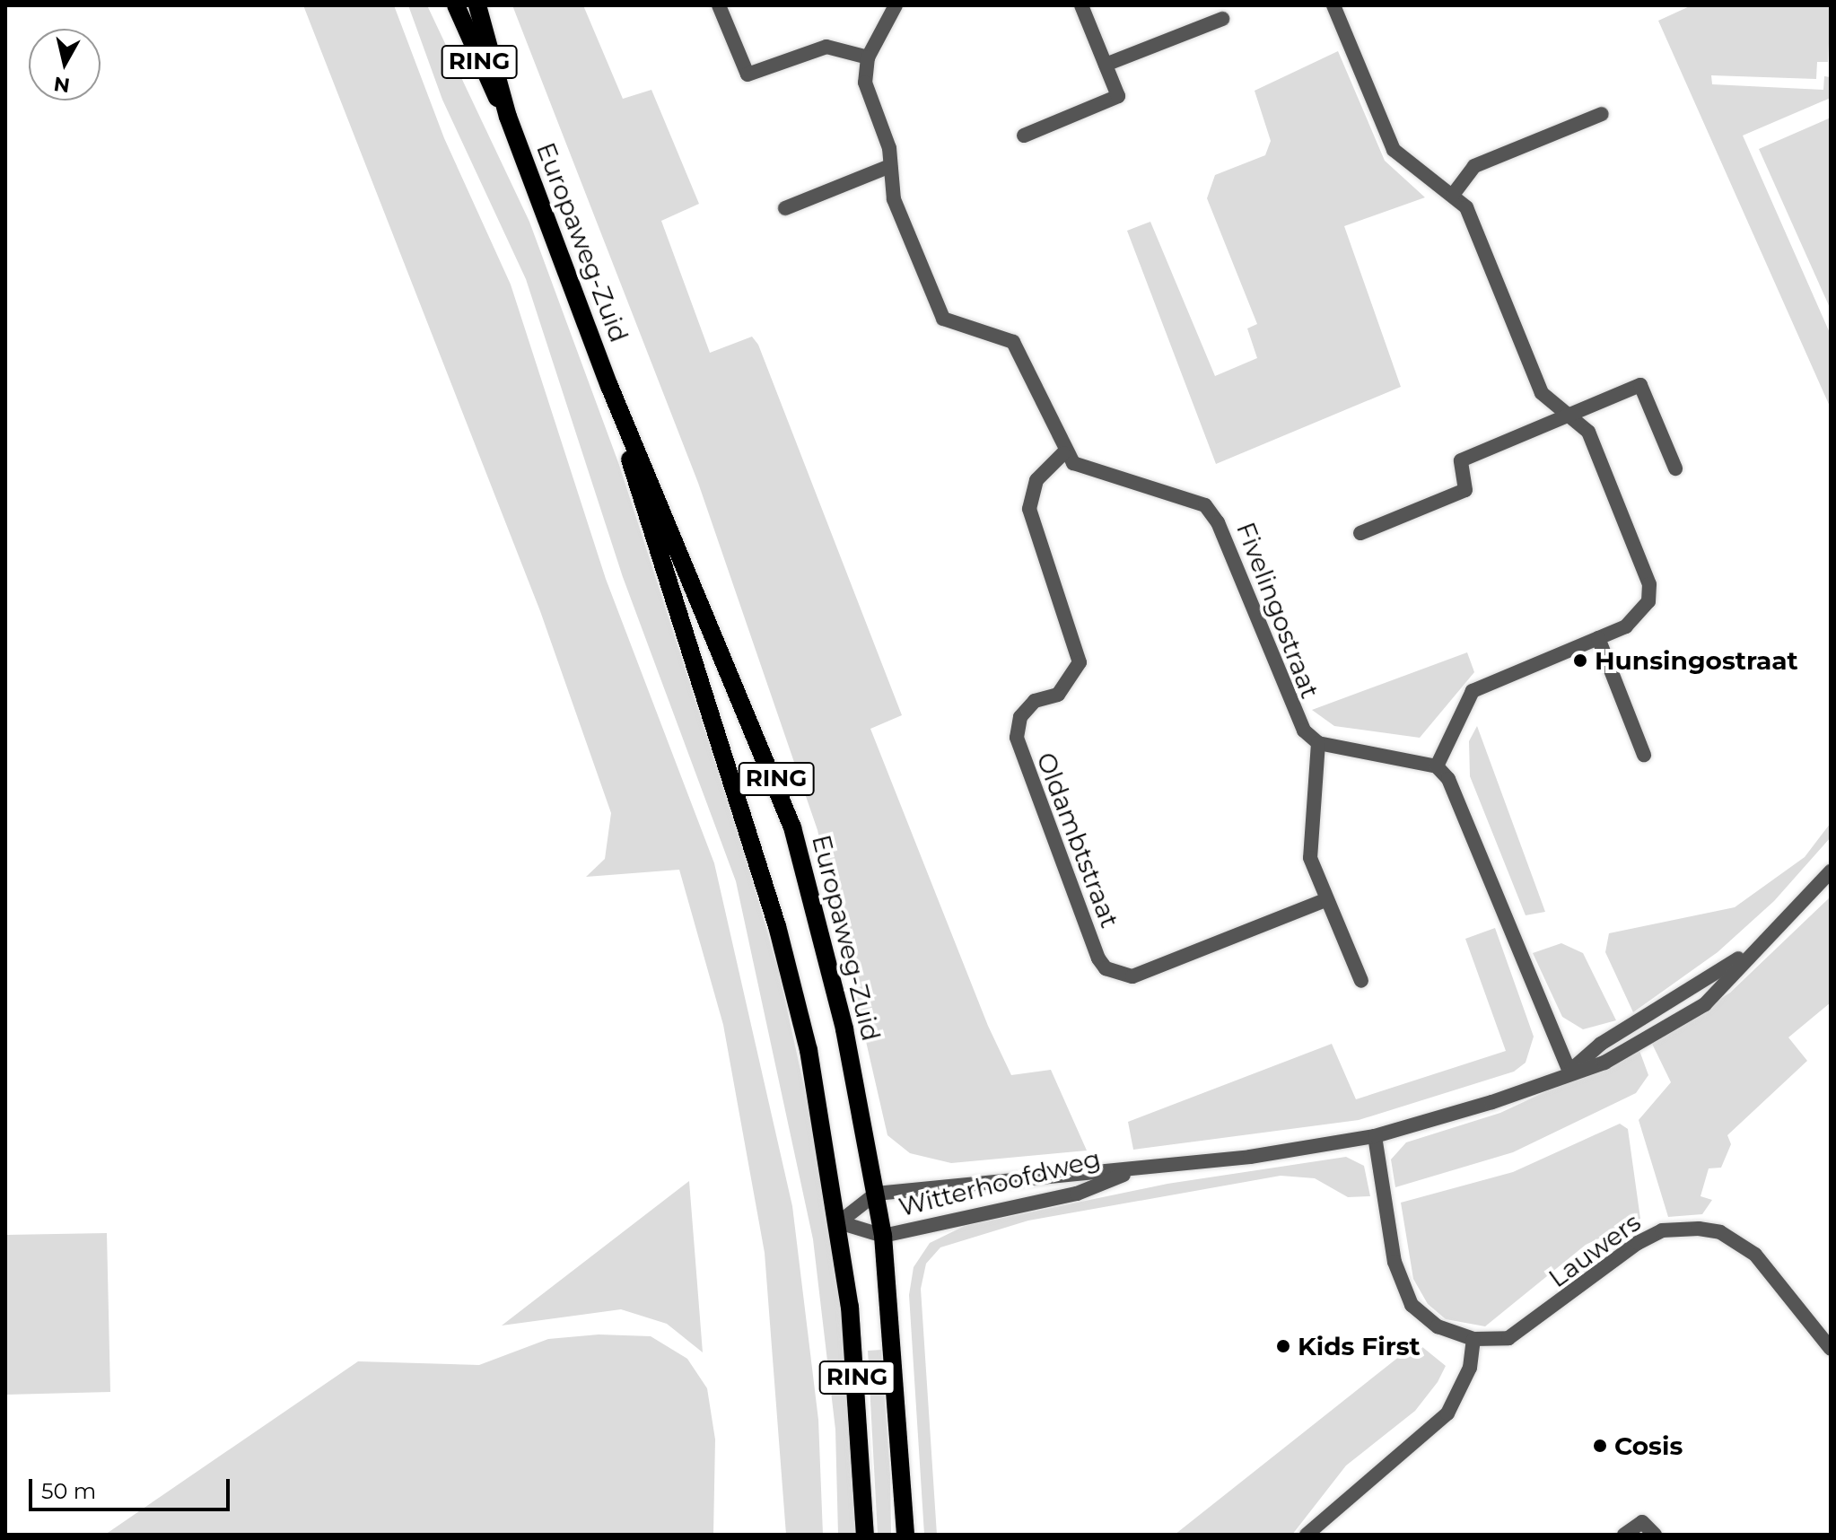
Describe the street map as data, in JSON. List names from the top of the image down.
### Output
{
  "streets": {
    "main road": ["RING", "Europaweg-Zuid"],
    "street": [
      "Fivelingostraat",
      "Oldambtstraat",
      "Witterhoofdweg",
      "Lauwers"
    ]
  },
  "crossings": [
    ["Europaweg-Zuid", "Witterhoofdweg"],
    ["Fivelingostraat", "Oldambtstraat"],
    ["Witterhoofdweg", "Lauwers"]
  ],
  "places": ["Hunsingostraat", "Kids First", "Cosis"],
  "scale_bar": "50 m",
  "north": "bottom"
}
